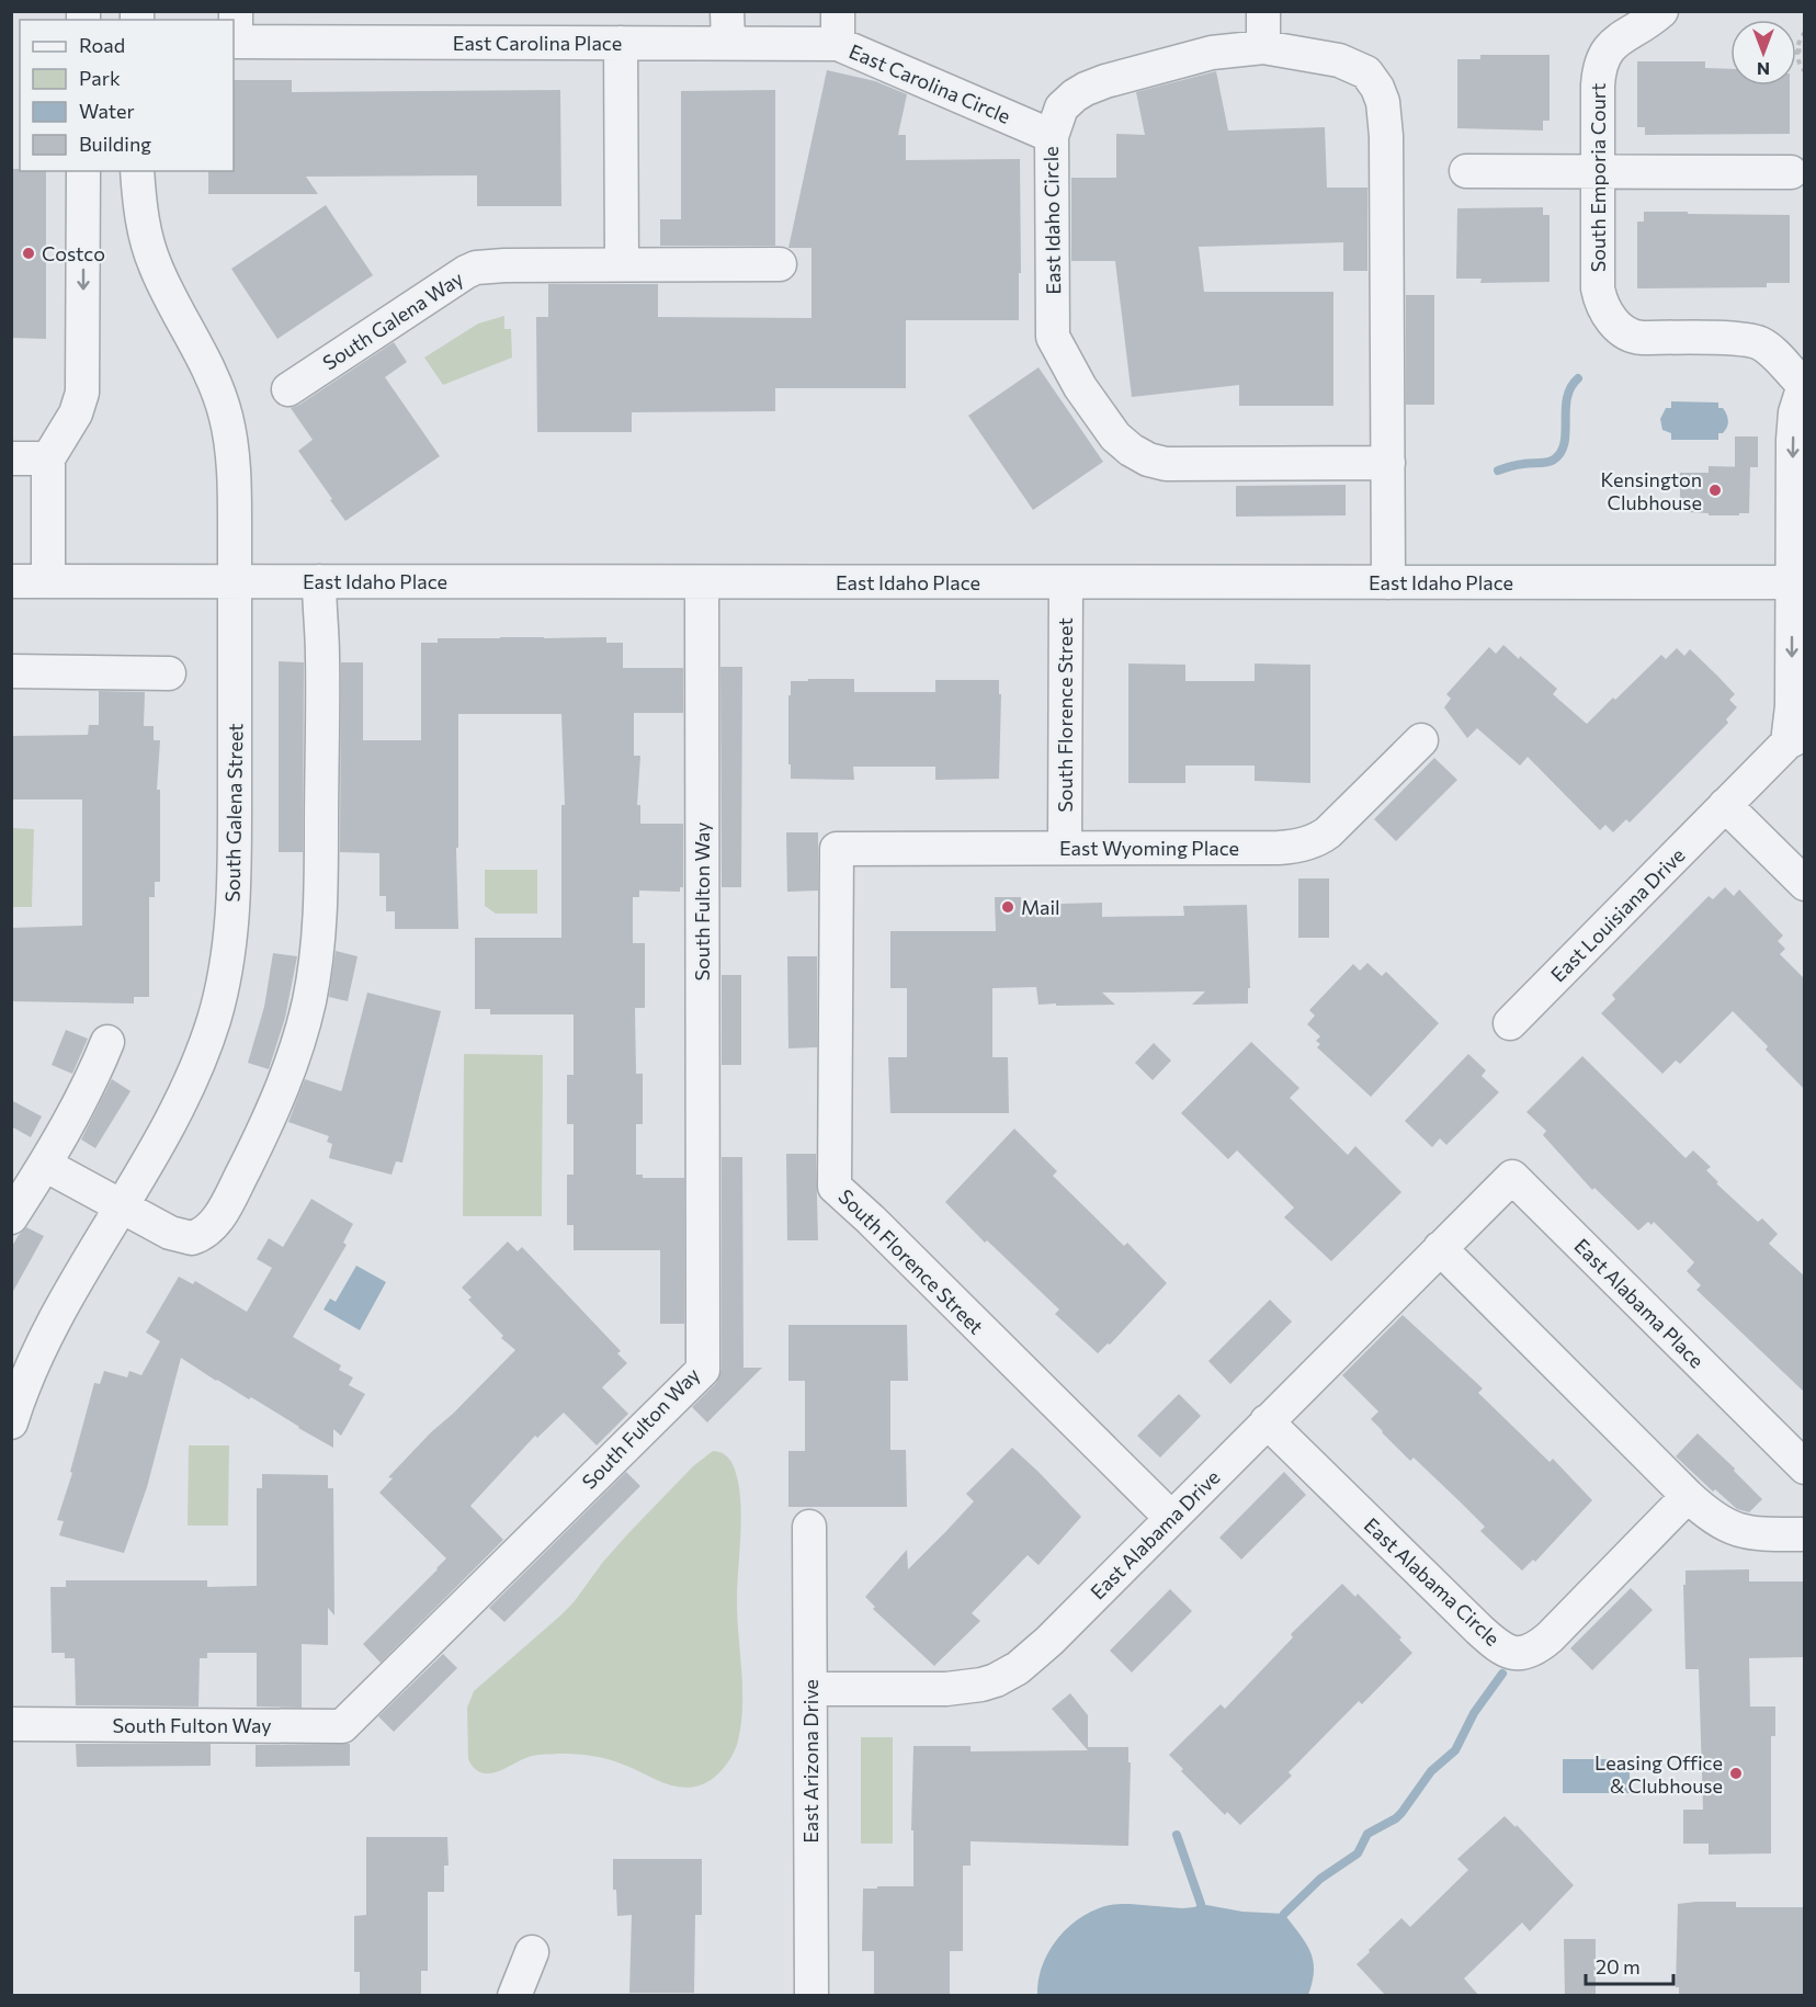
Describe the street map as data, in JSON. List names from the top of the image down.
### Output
{
  "streets": {
    "street": [
      "East Carolina Place",
      "East Carolina Circle",
      "South Emporia Court",
      "East Idaho Circle",
      "South Galena Way",
      "East Idaho Place",
      "South Florence Street",
      "South Galena Street",
      "East Wyoming Place",
      "South Fulton Way",
      "East Louisiana Drive",
      "East Alabama Place",
      "East Alabama Drive",
      "East Alabama Circle",
      "East Arizona Drive"
    ]
  },
  "crossings": [
    ["East Carolina Place", "East Carolina Circle"],
    ["East Carolina Circle", "East Idaho Circle"],
    ["South Emporia Court", "East Louisiana Drive"],
    ["East Idaho Circle", "East Idaho Place"],
    ["East Idaho Place", "South Florence Street"],
    ["East Idaho Place", "South Galena Street"],
    ["East Idaho Place", "South Fulton Way"],
    ["East Idaho Place", "East Louisiana Drive"],
    ["South Florence Street", "East Wyoming Place"],
    ["South Florence Street", "East Alabama Drive"],
    ["East Alabama Place", "East Alabama Drive"],
    ["East Alabama Drive", "East Alabama Circle"],
    ["East Alabama Drive", "East Arizona Drive"]
  ],
  "one_way": ["East Louisiana Drive"],
  "places": [
    "Costco",
    "Kensington Clubhouse",
    "Mail",
    "Leasing Office & Clubhouse"
  ],
  "legend": [
    "Road",
    "Park",
    "Water",
    "Building"
  ],
  "scale_bar": "20 m",
  "north": "bottom"
}
